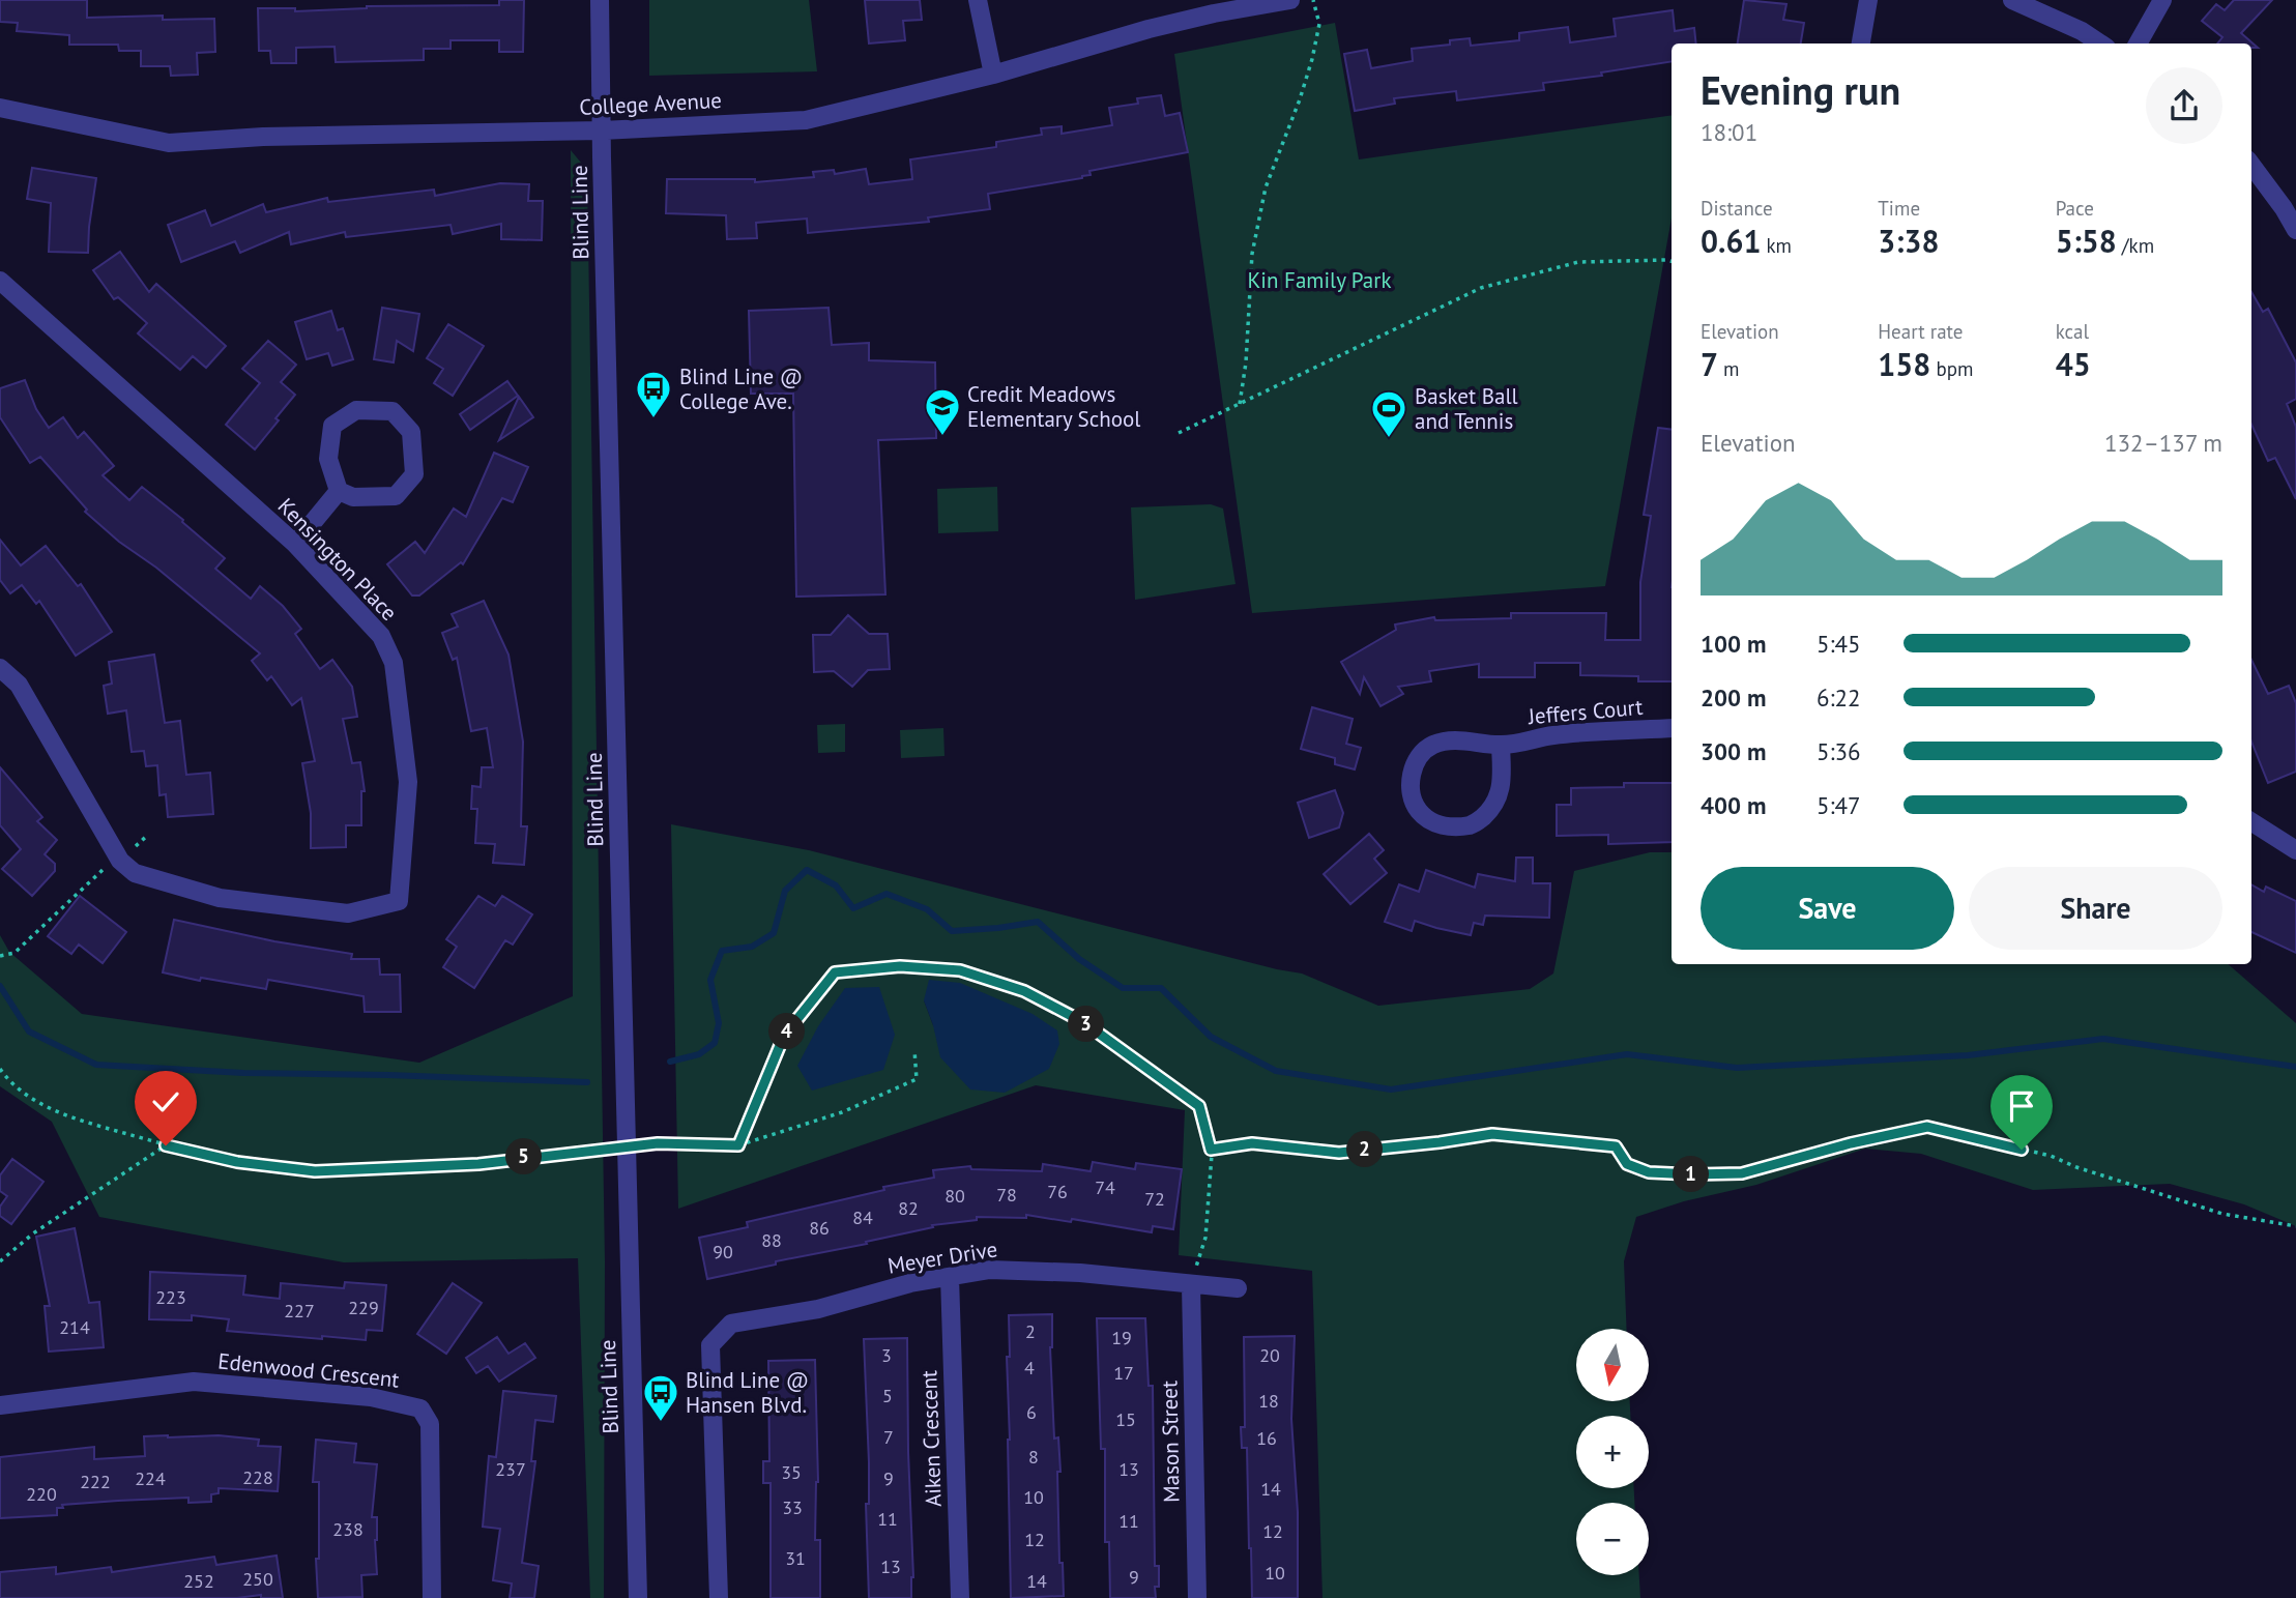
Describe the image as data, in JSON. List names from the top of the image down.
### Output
{
  "streets": {
    "street": [
      "College Avenue",
      "Blind Line",
      "Kensington Place",
      "Jeffers Court",
      "Meyer Drive",
      "Edenwood Crescent",
      "Aiken Crescent",
      "Mason Street"
    ]
  },
  "crossings": [
    ["College Avenue", "Blind Line"],
    ["Meyer Drive", "Aiken Crescent"],
    ["Meyer Drive", "Mason Street"]
  ],
  "parks": ["Kin Family Park"],
  "places": {
    "bus stop": ["Blind Line @ College Ave.", "Blind Line @ Hansen Blvd."],
    "school or university": ["Credit Meadows Elementary School"],
    "sports": ["Basket Ball and Tennis"]
  },
  "house_numbers": [
    "74",
    "76",
    "78",
    "80",
    "72",
    "82",
    "84",
    "86",
    "88",
    "90",
    "223",
    "229",
    "227",
    "214",
    "2",
    "19",
    "3",
    "20",
    "4",
    "17",
    "5",
    "18",
    "6",
    "15",
    "7",
    "16",
    "8",
    "237",
    "13",
    "35",
    "228",
    "224",
    "9",
    "222",
    "14",
    "220",
    "10",
    "33",
    "11",
    "11",
    "238",
    "12",
    "12",
    "31",
    "13",
    "10",
    "9",
    "250",
    "252",
    "14"
  ],
  "north": "bottom",
  "page": {
    "heading": ["Evening run", "18:01"],
    "stats": [
      ["Distance", "0.61 km"],
      ["Time", "3:38"],
      ["Pace", "5:58 /km"],
      ["Elevation", "7 m"],
      ["Heart rate", "158 bpm"],
      ["kcal", "45"]
    ],
    "chart": ["Elevation", "132–137 m"],
    "list": [
      {
        "name": "100 m",
        "note": "5:45"
      },
      {
        "name": "200 m",
        "note": "6:22"
      },
      {
        "name": "300 m",
        "note": "5:36"
      },
      {
        "name": "400 m",
        "note": "5:47"
      }
    ],
    "buttons": ["Save", "Share"],
    "pins": [
      "3",
      "4",
      "2",
      "5",
      "1"
    ],
    "map_buttons": ["+", "−"]
  }
}
